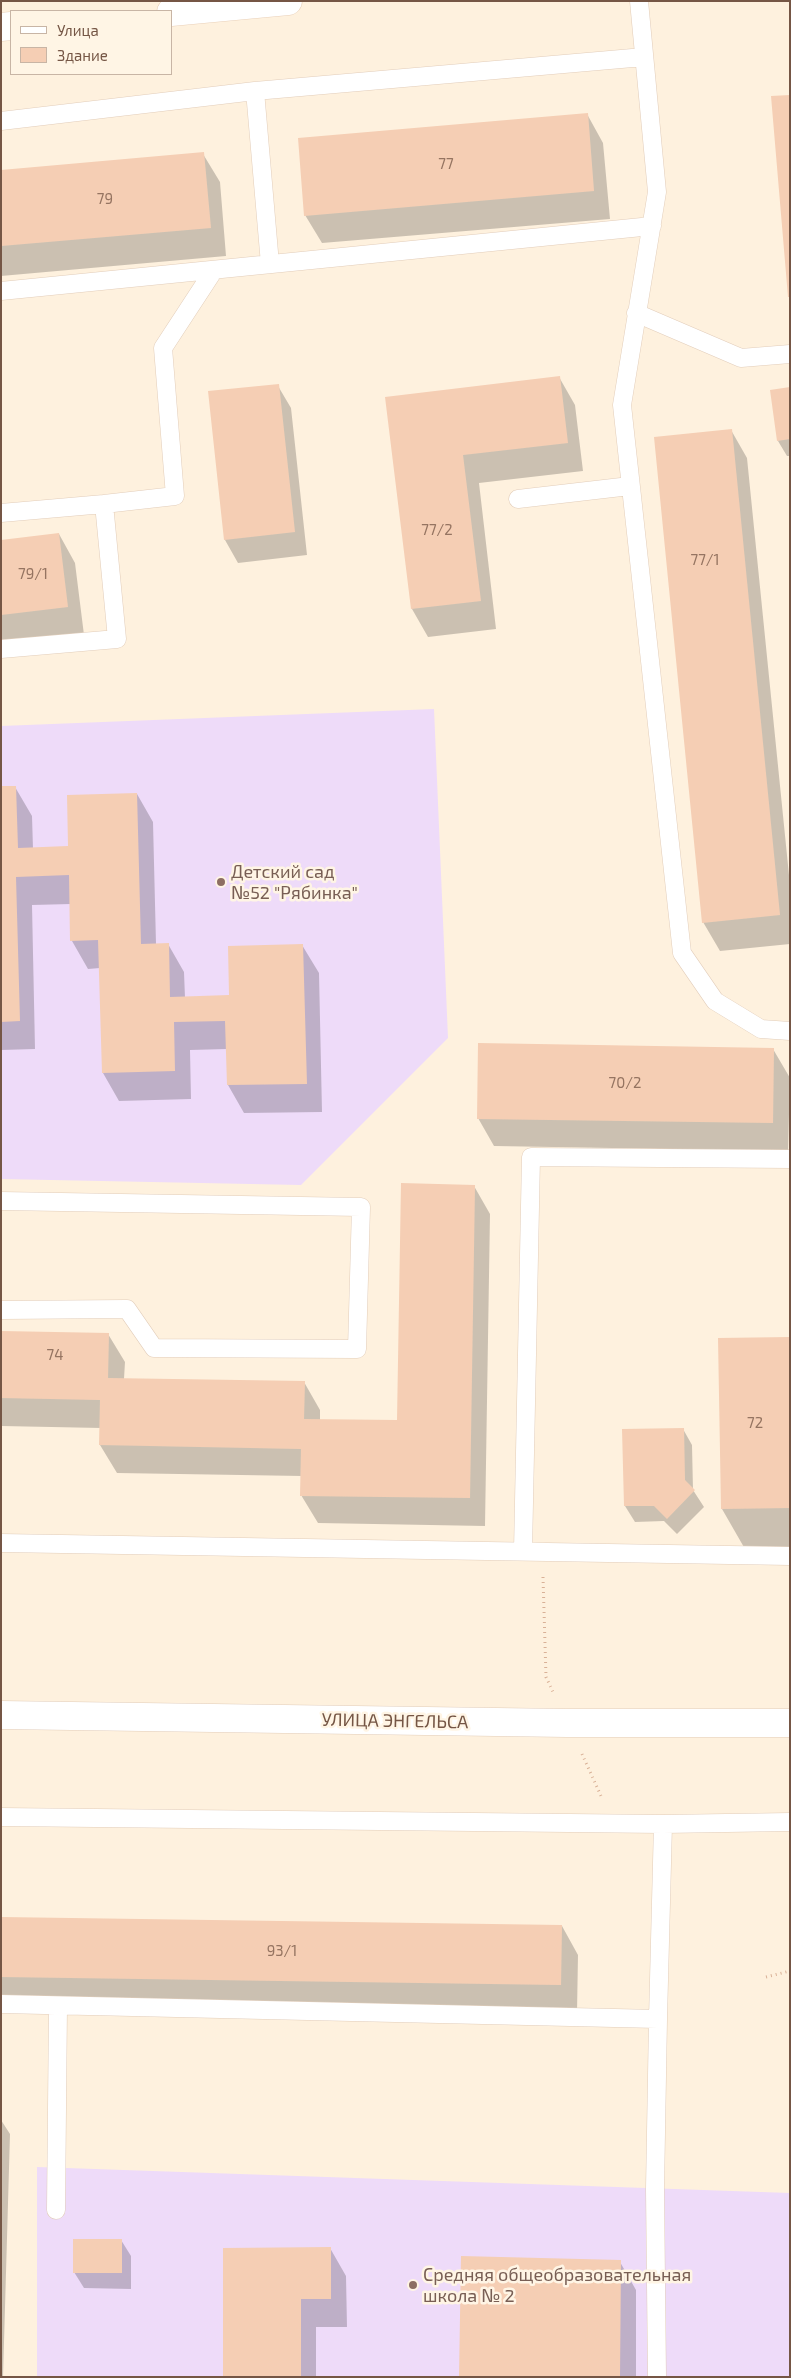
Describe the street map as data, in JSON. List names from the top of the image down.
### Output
{
  "streets": {
    "street": ["УЛИЦА ЭНГЕЛЬСА"]
  },
  "places": ["Детский сад №52 \"Рябинка\"", "Средняя общеобразовательная школа № 2"],
  "house_numbers": [
    "77",
    "79",
    "77/2",
    "77/1",
    "79/1",
    "70/2",
    "74",
    "72",
    "93/1"
  ],
  "legend": ["Улица", "Здание"]
}
